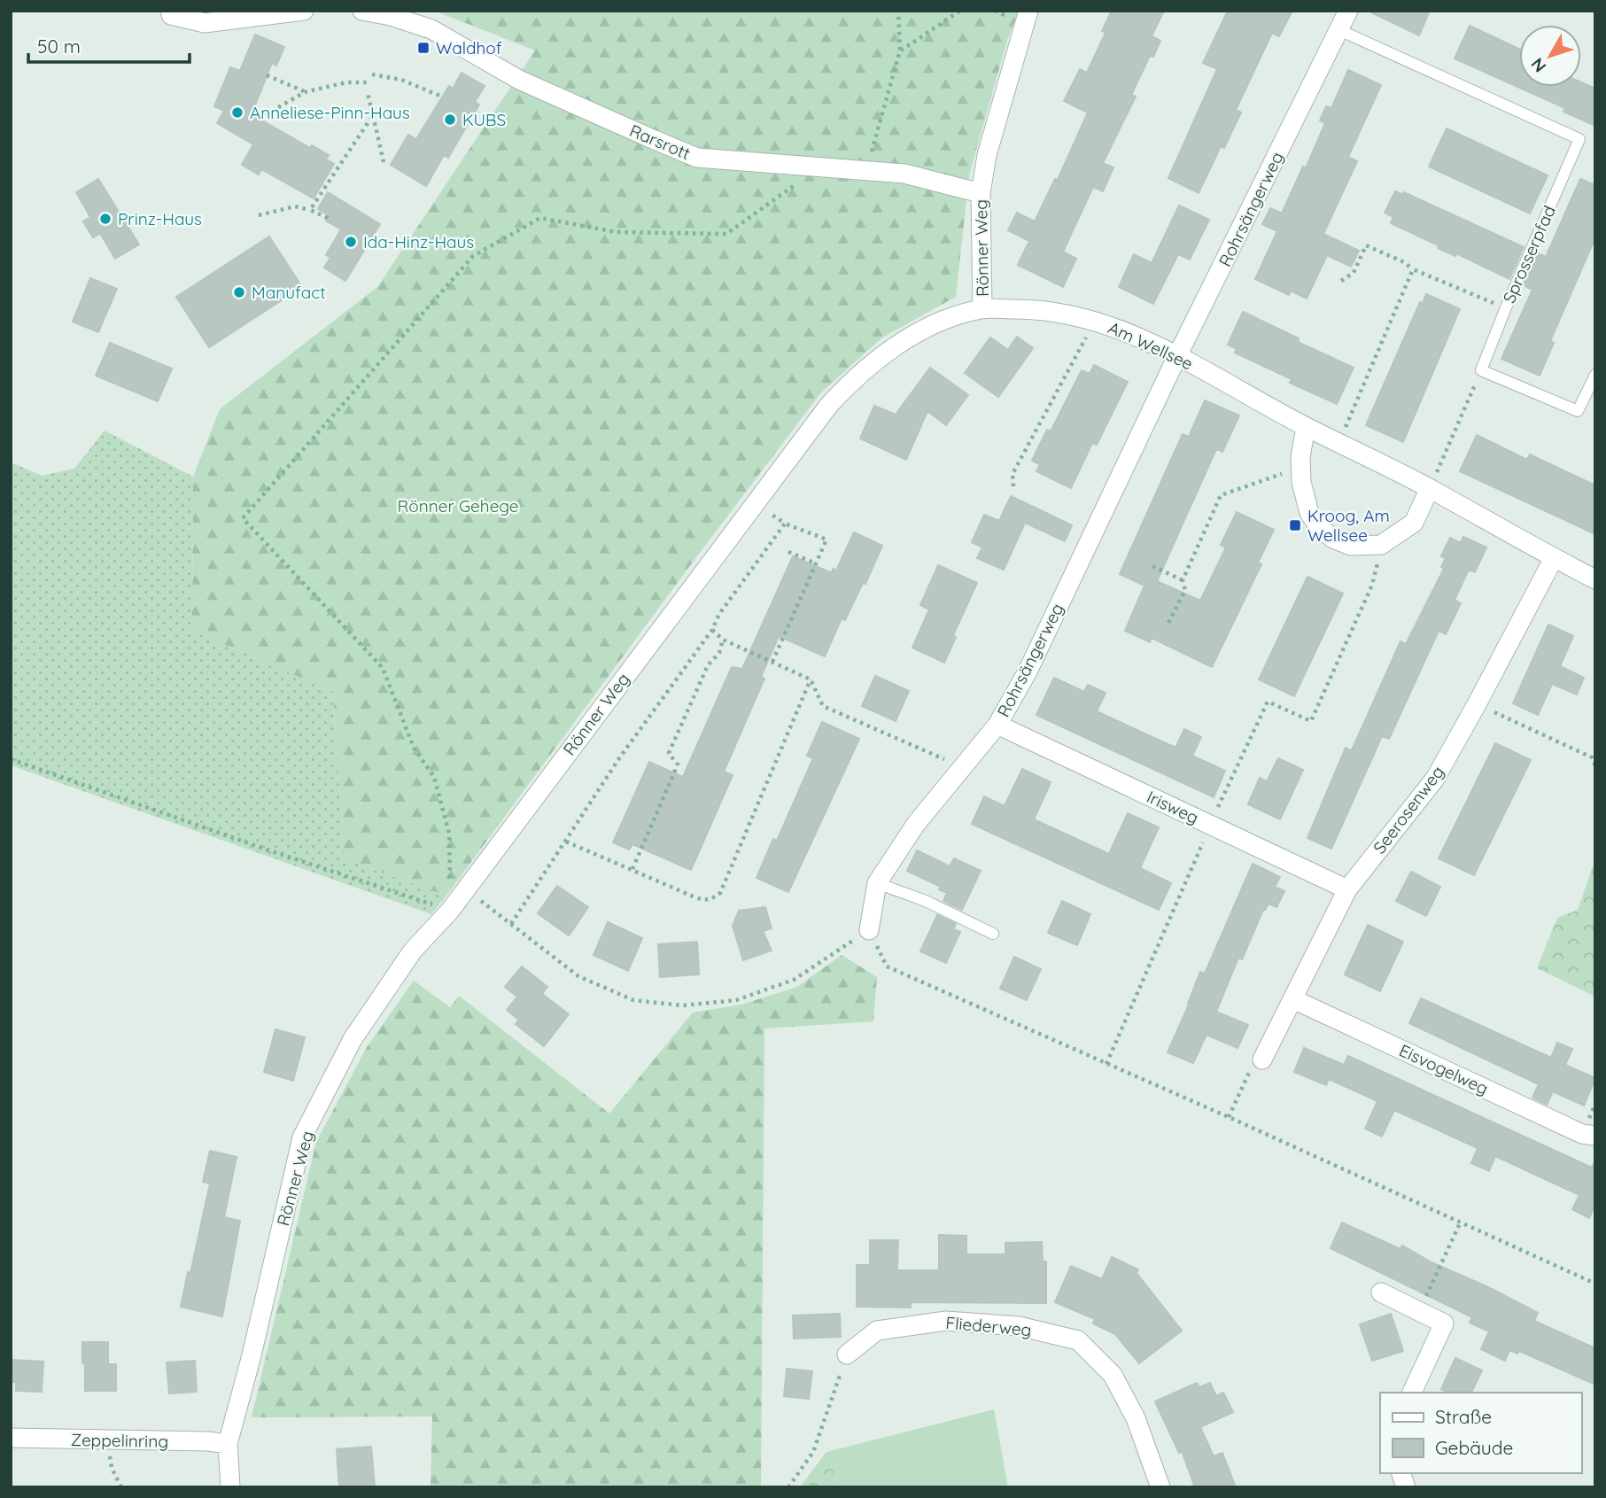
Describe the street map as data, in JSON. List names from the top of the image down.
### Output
{
  "streets": {
    "street": [
      "Rarsrott",
      "Rohrsängerweg",
      "Rönner Weg",
      "Am Wellsee",
      "Irisweg",
      "Seerosenweg",
      "Eisvogelweg",
      "Fliederweg",
      "Zeppelinring"
    ],
    "lane": ["Sprosserpfad"]
  },
  "crossings": [
    ["Rarsrott", "Rönner Weg"],
    ["Rohrsängerweg", "Sprosserpfad"],
    ["Rohrsängerweg", "Am Wellsee"],
    ["Rohrsängerweg", "Irisweg"],
    ["Rönner Weg", "Am Wellsee"],
    ["Rönner Weg", "Zeppelinring"],
    ["Am Wellsee", "Seerosenweg"],
    ["Irisweg", "Seerosenweg"],
    ["Seerosenweg", "Eisvogelweg"]
  ],
  "parks": ["Rönner Gehege"],
  "places": {
    "transit": ["Waldhof", "Kroog, Am Wellsee"],
    "other": [
      "Anneliese-Pinn-Haus",
      "KUBS",
      "Prinz-Haus",
      "Ida-Hinz-Haus",
      "Manufact"
    ]
  },
  "legend": ["Straße", "Gebäude"],
  "scale_bar": "50 m",
  "north": "bottom left"
}
